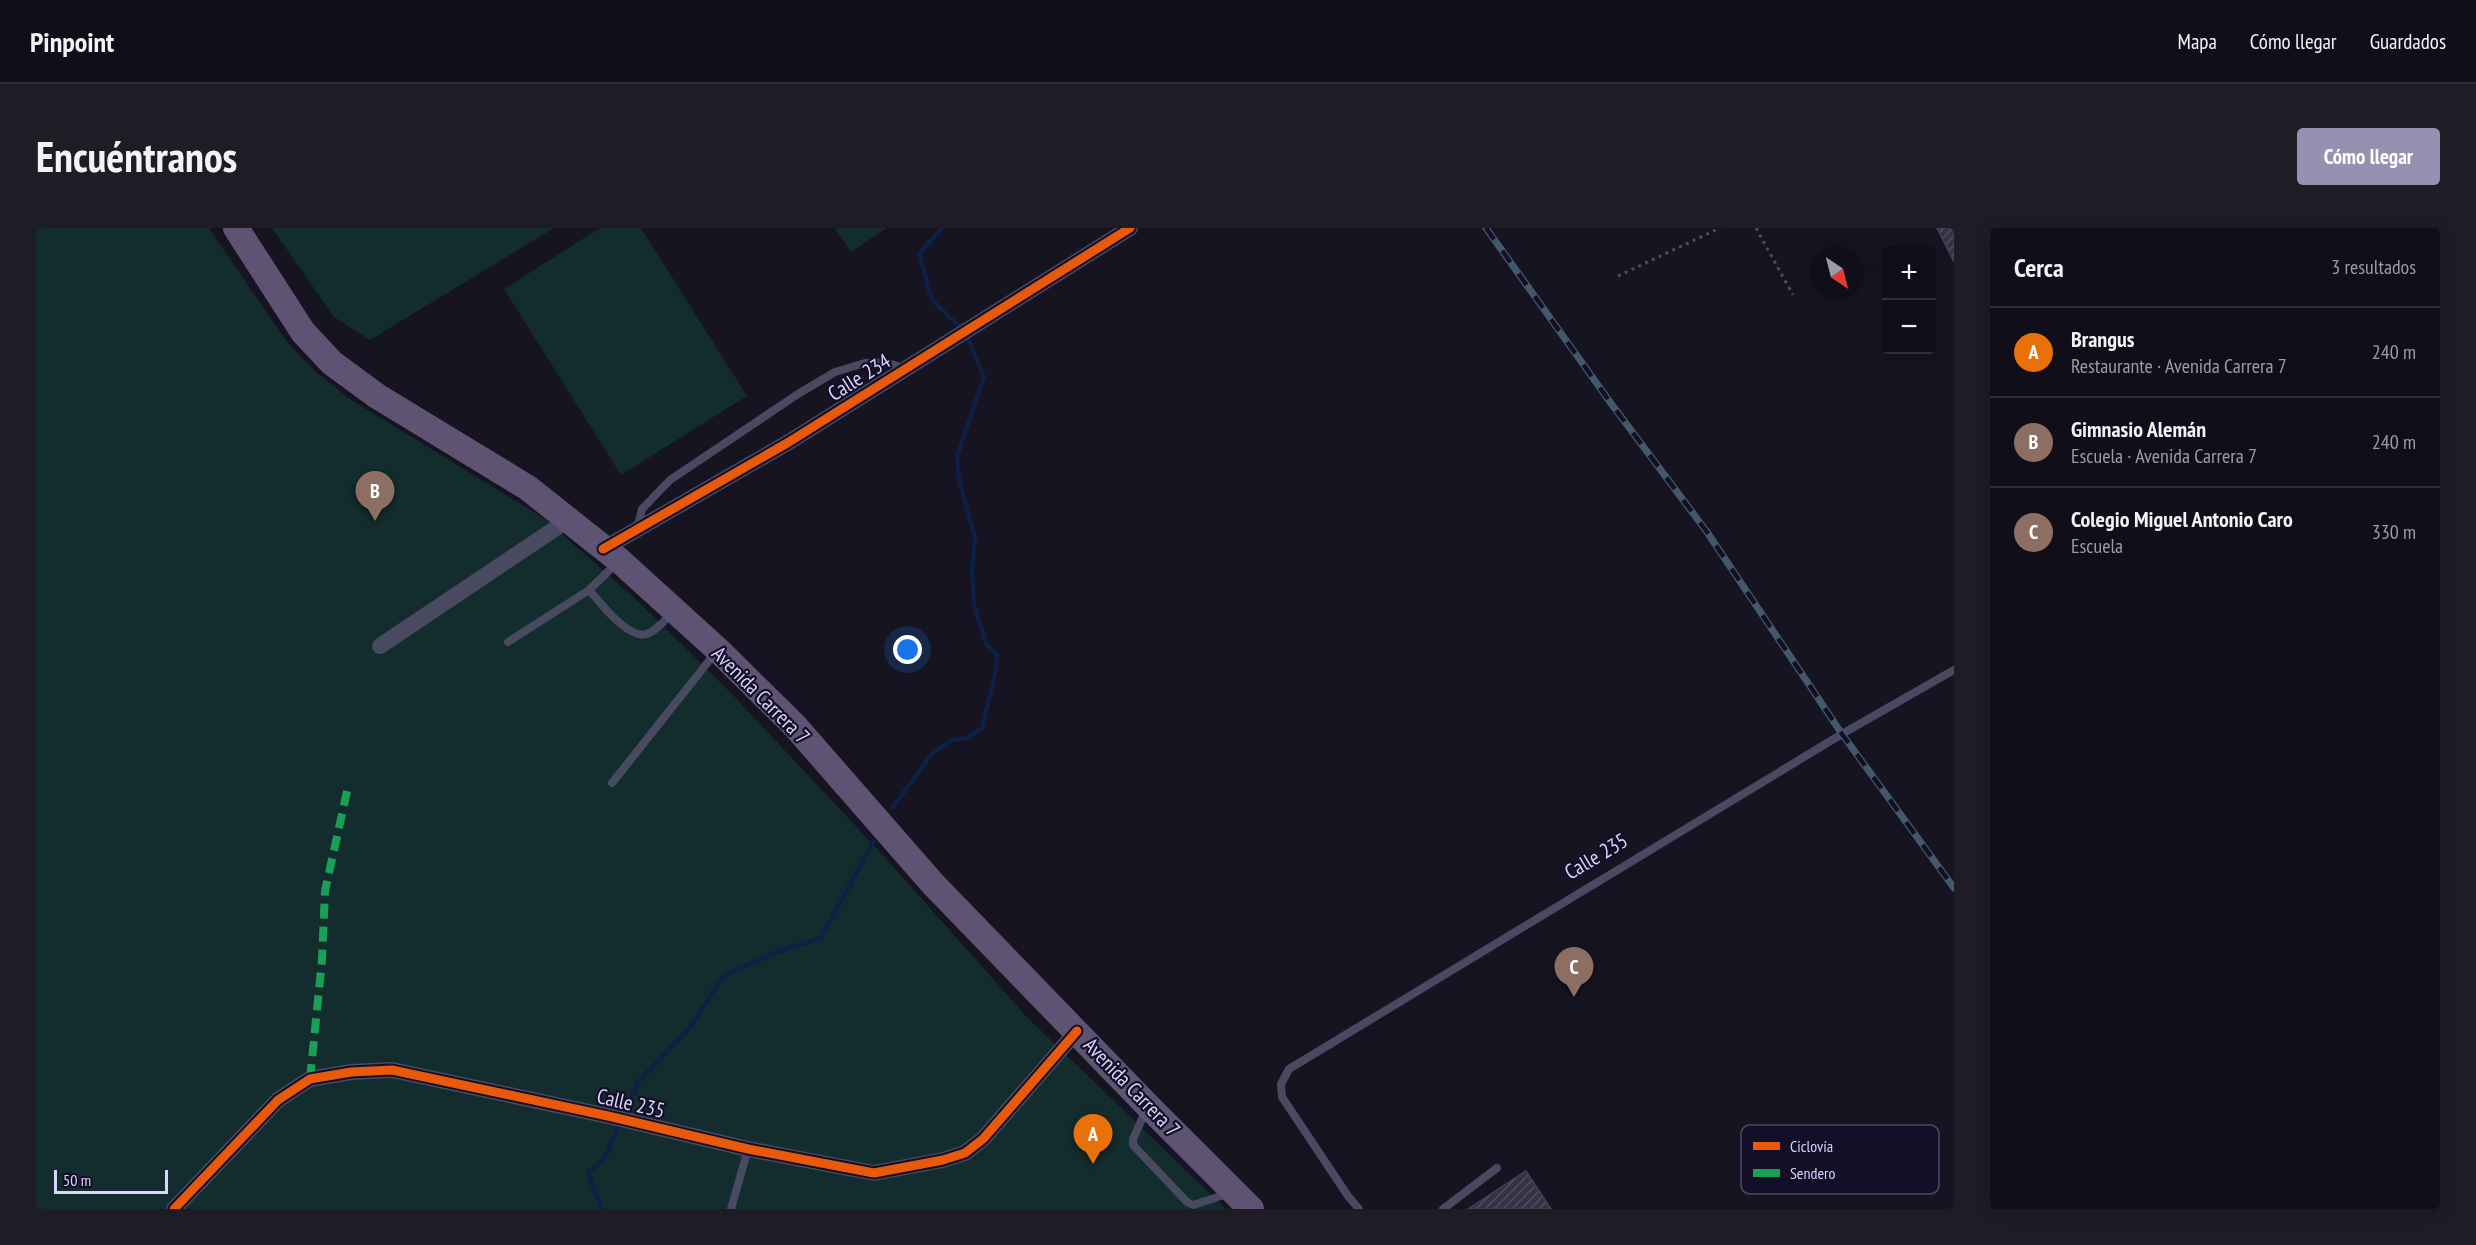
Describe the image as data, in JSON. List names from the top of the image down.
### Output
{
  "streets": {
    "main road": ["Avenida Carrera 7"],
    "street": ["Calle 234", "Calle 235"]
  },
  "crossings": [
    ["Calle 234", "Avenida Carrera 7"],
    ["Avenida Carrera 7", "Calle 235"]
  ],
  "legend": ["Ciclovía", "Sendero"],
  "scale_bar": "50 m",
  "north": "bottom right",
  "page": {
    "header": "Pinpoint",
    "nav": ["Mapa", "Cómo llegar", "Guardados"],
    "buttons": "Cómo llegar",
    "title": "Encuéntranos",
    "heading": ["Cerca", "3 resultados"],
    "map_buttons": ["+", "−"],
    "list": [
      {
        "mark": "A",
        "name": "Brangus",
        "note": "Restaurante · Avenida Carrera 7",
        "value": "240 m"
      },
      {
        "mark": "B",
        "name": "Gimnasio Alemán",
        "note": "Escuela · Avenida Carrera 7",
        "value": "240 m"
      },
      {
        "mark": "C",
        "name": "Colegio Miguel Antonio Caro",
        "note": "Escuela",
        "value": "330 m"
      }
    ],
    "pins": ["B", "C", "A"],
    "scale": "50 m"
  }
}
